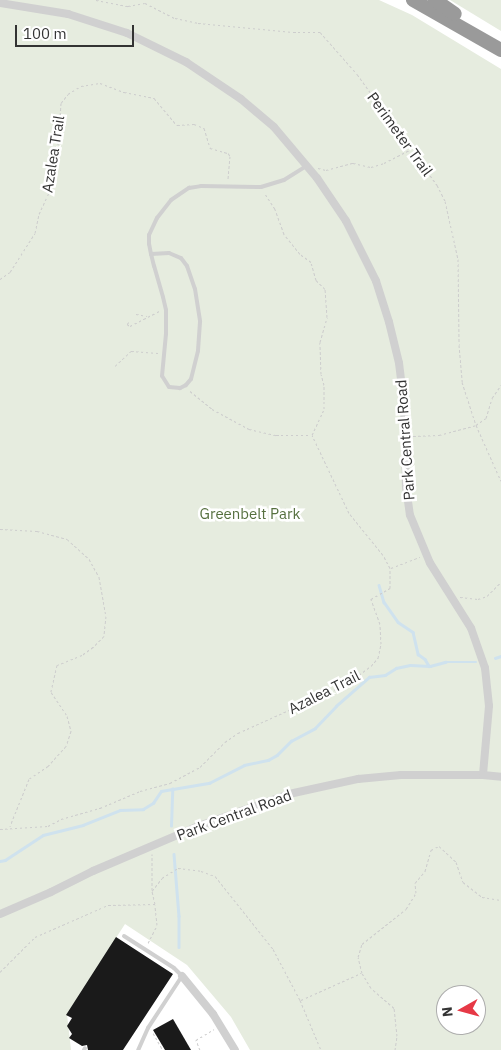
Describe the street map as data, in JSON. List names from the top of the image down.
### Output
{
  "streets": {
    "street": ["Park Central Road"],
    "path": ["Perimeter Trail", "Azalea Trail"]
  },
  "parks": ["Greenbelt Park"],
  "scale_bar": "100 m",
  "north": "left"
}
